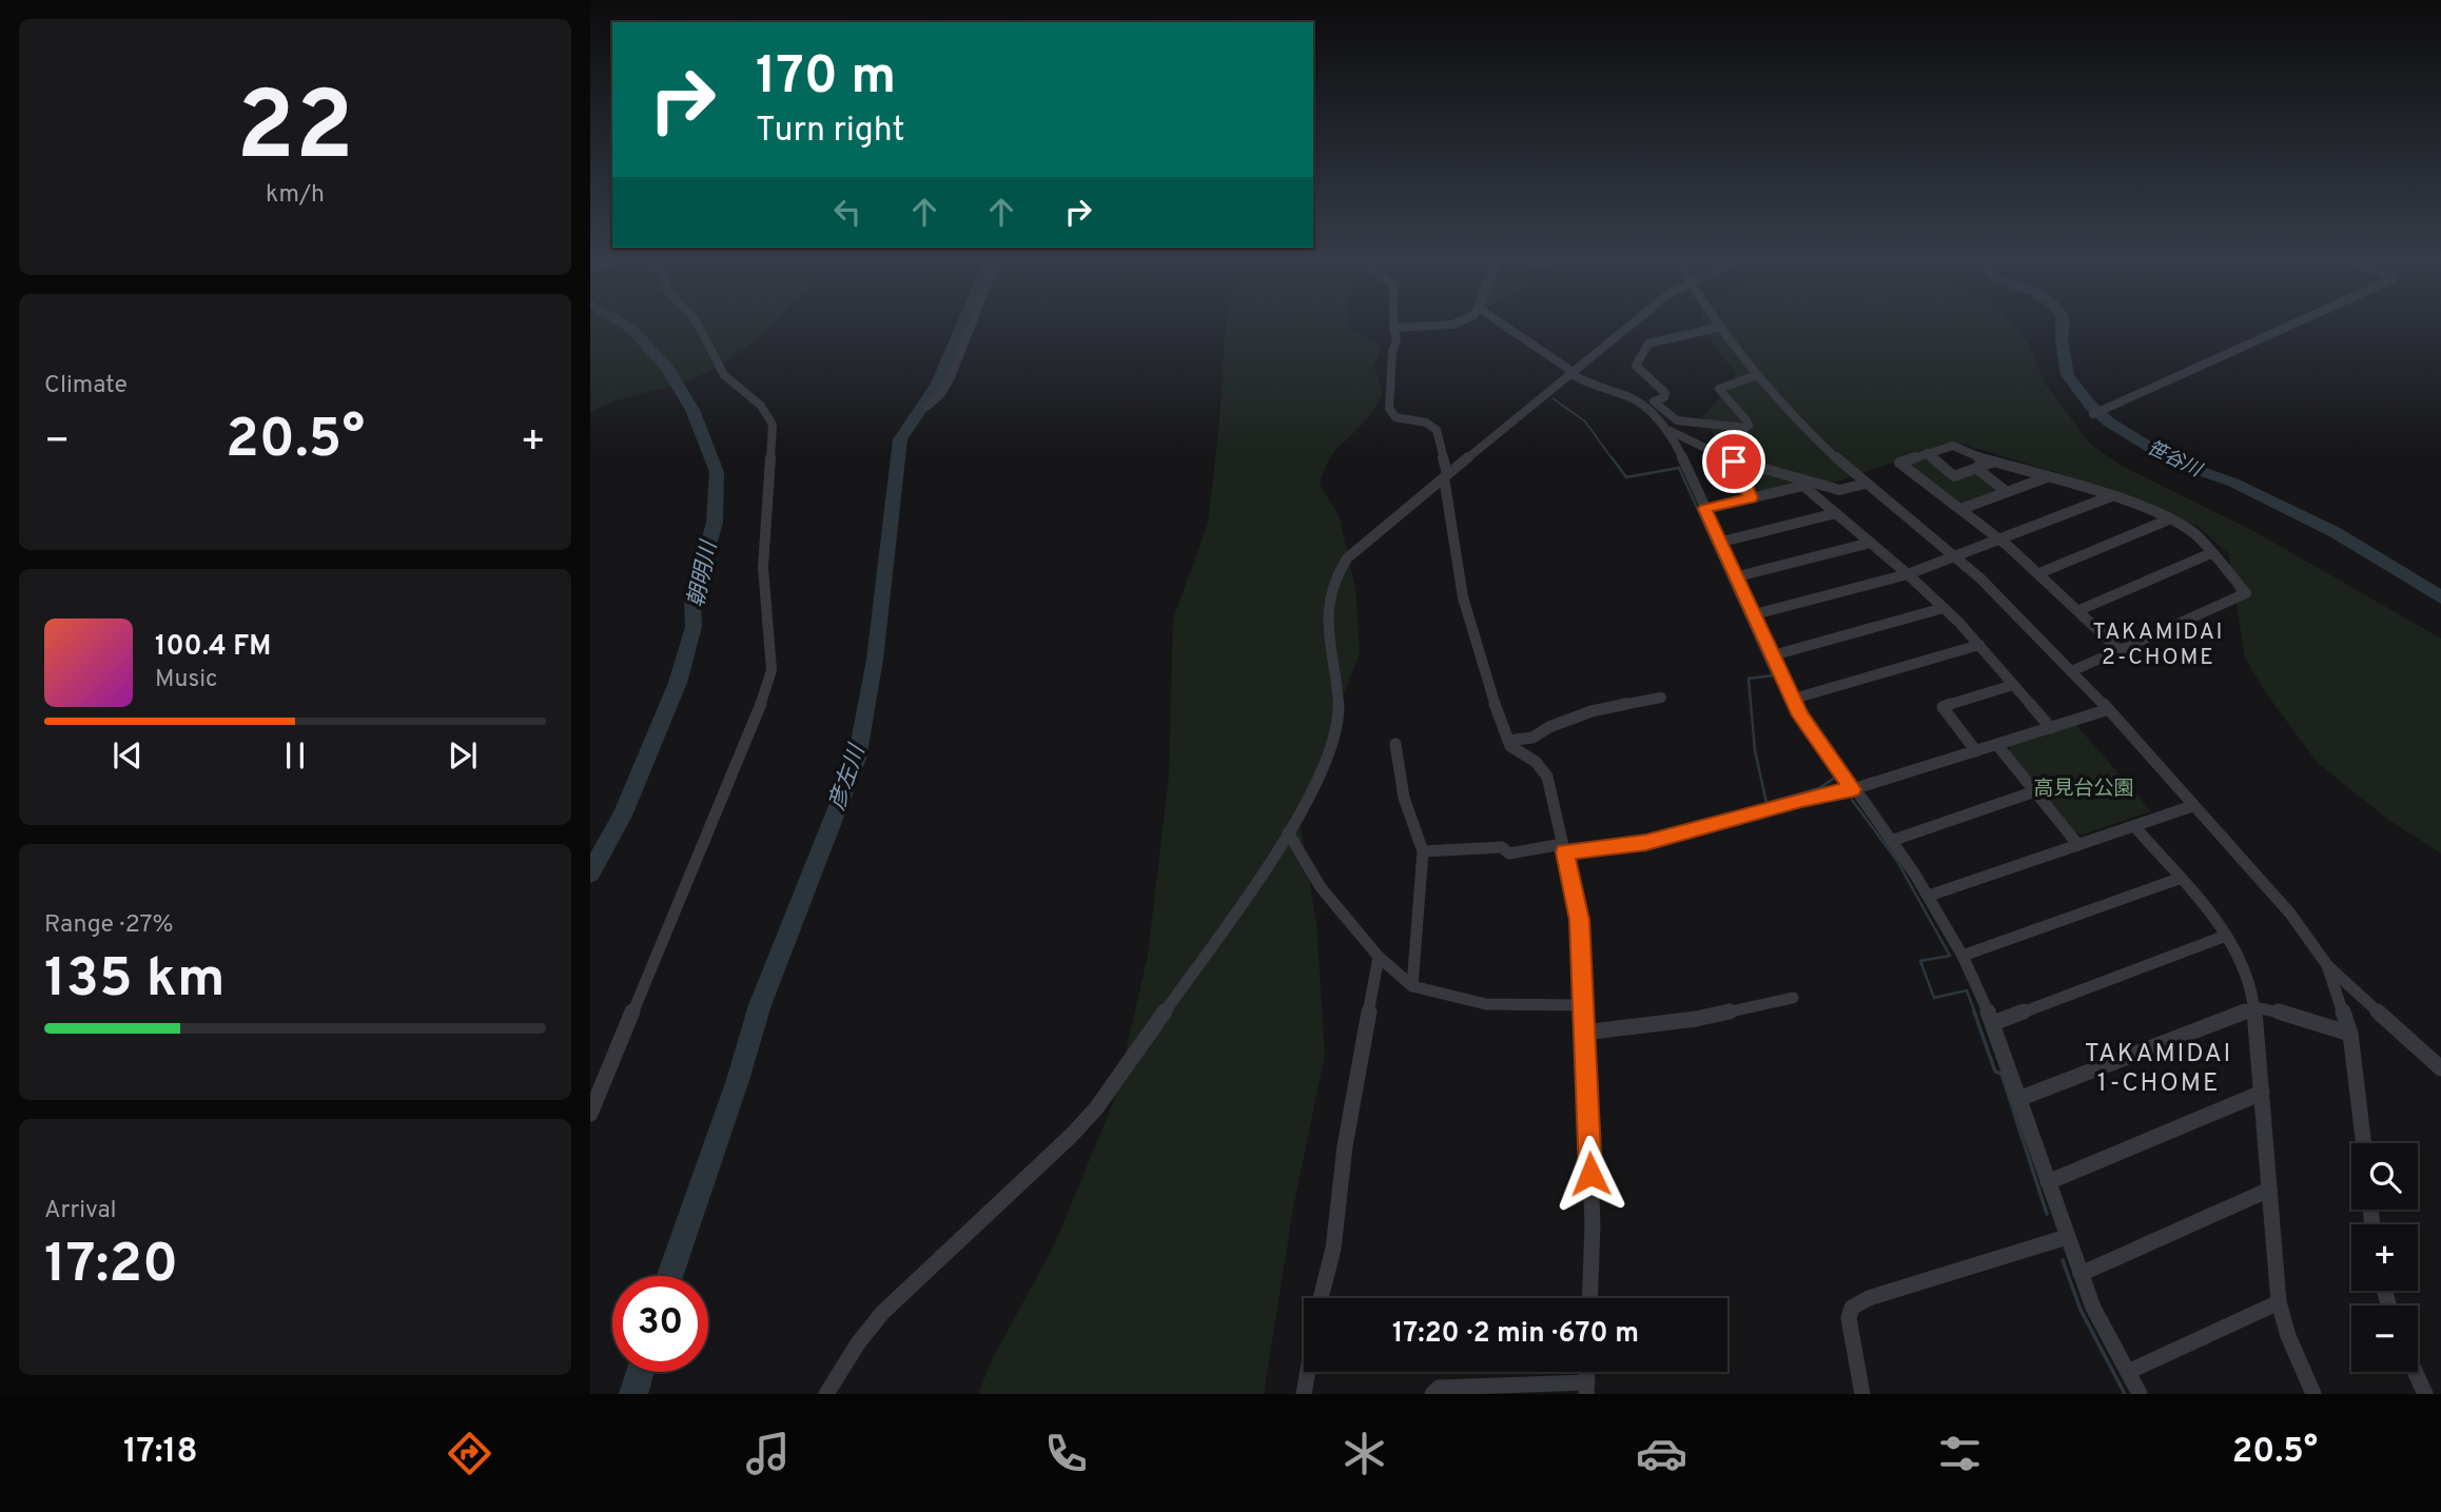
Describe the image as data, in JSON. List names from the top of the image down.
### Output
{
  "districts": ["TAKAMIDAI 2-CHOME", "TAKAMIDAI 1-CHOME"],
  "water": ["笹谷川", "朝明川", "彦左川"],
  "parks": ["高見台公園"],
  "page": {
    "tile": [
      ["22", "km/h"],
      "Climate",
      ["Range · 27%", "135 km"],
      ["Arrival", "17:20"]
    ],
    "turn": ["170 m", "Turn right"],
    "heat": ["−", "20.5°", "+"],
    "song": ["100.4 FM", "Music"],
    "map_buttons": ["+", "−"],
    "limit": "30",
    "trip": "17:20 · 2 min · 670 m",
    "tabs": ["17:18", "20.5°"]
  }
}
